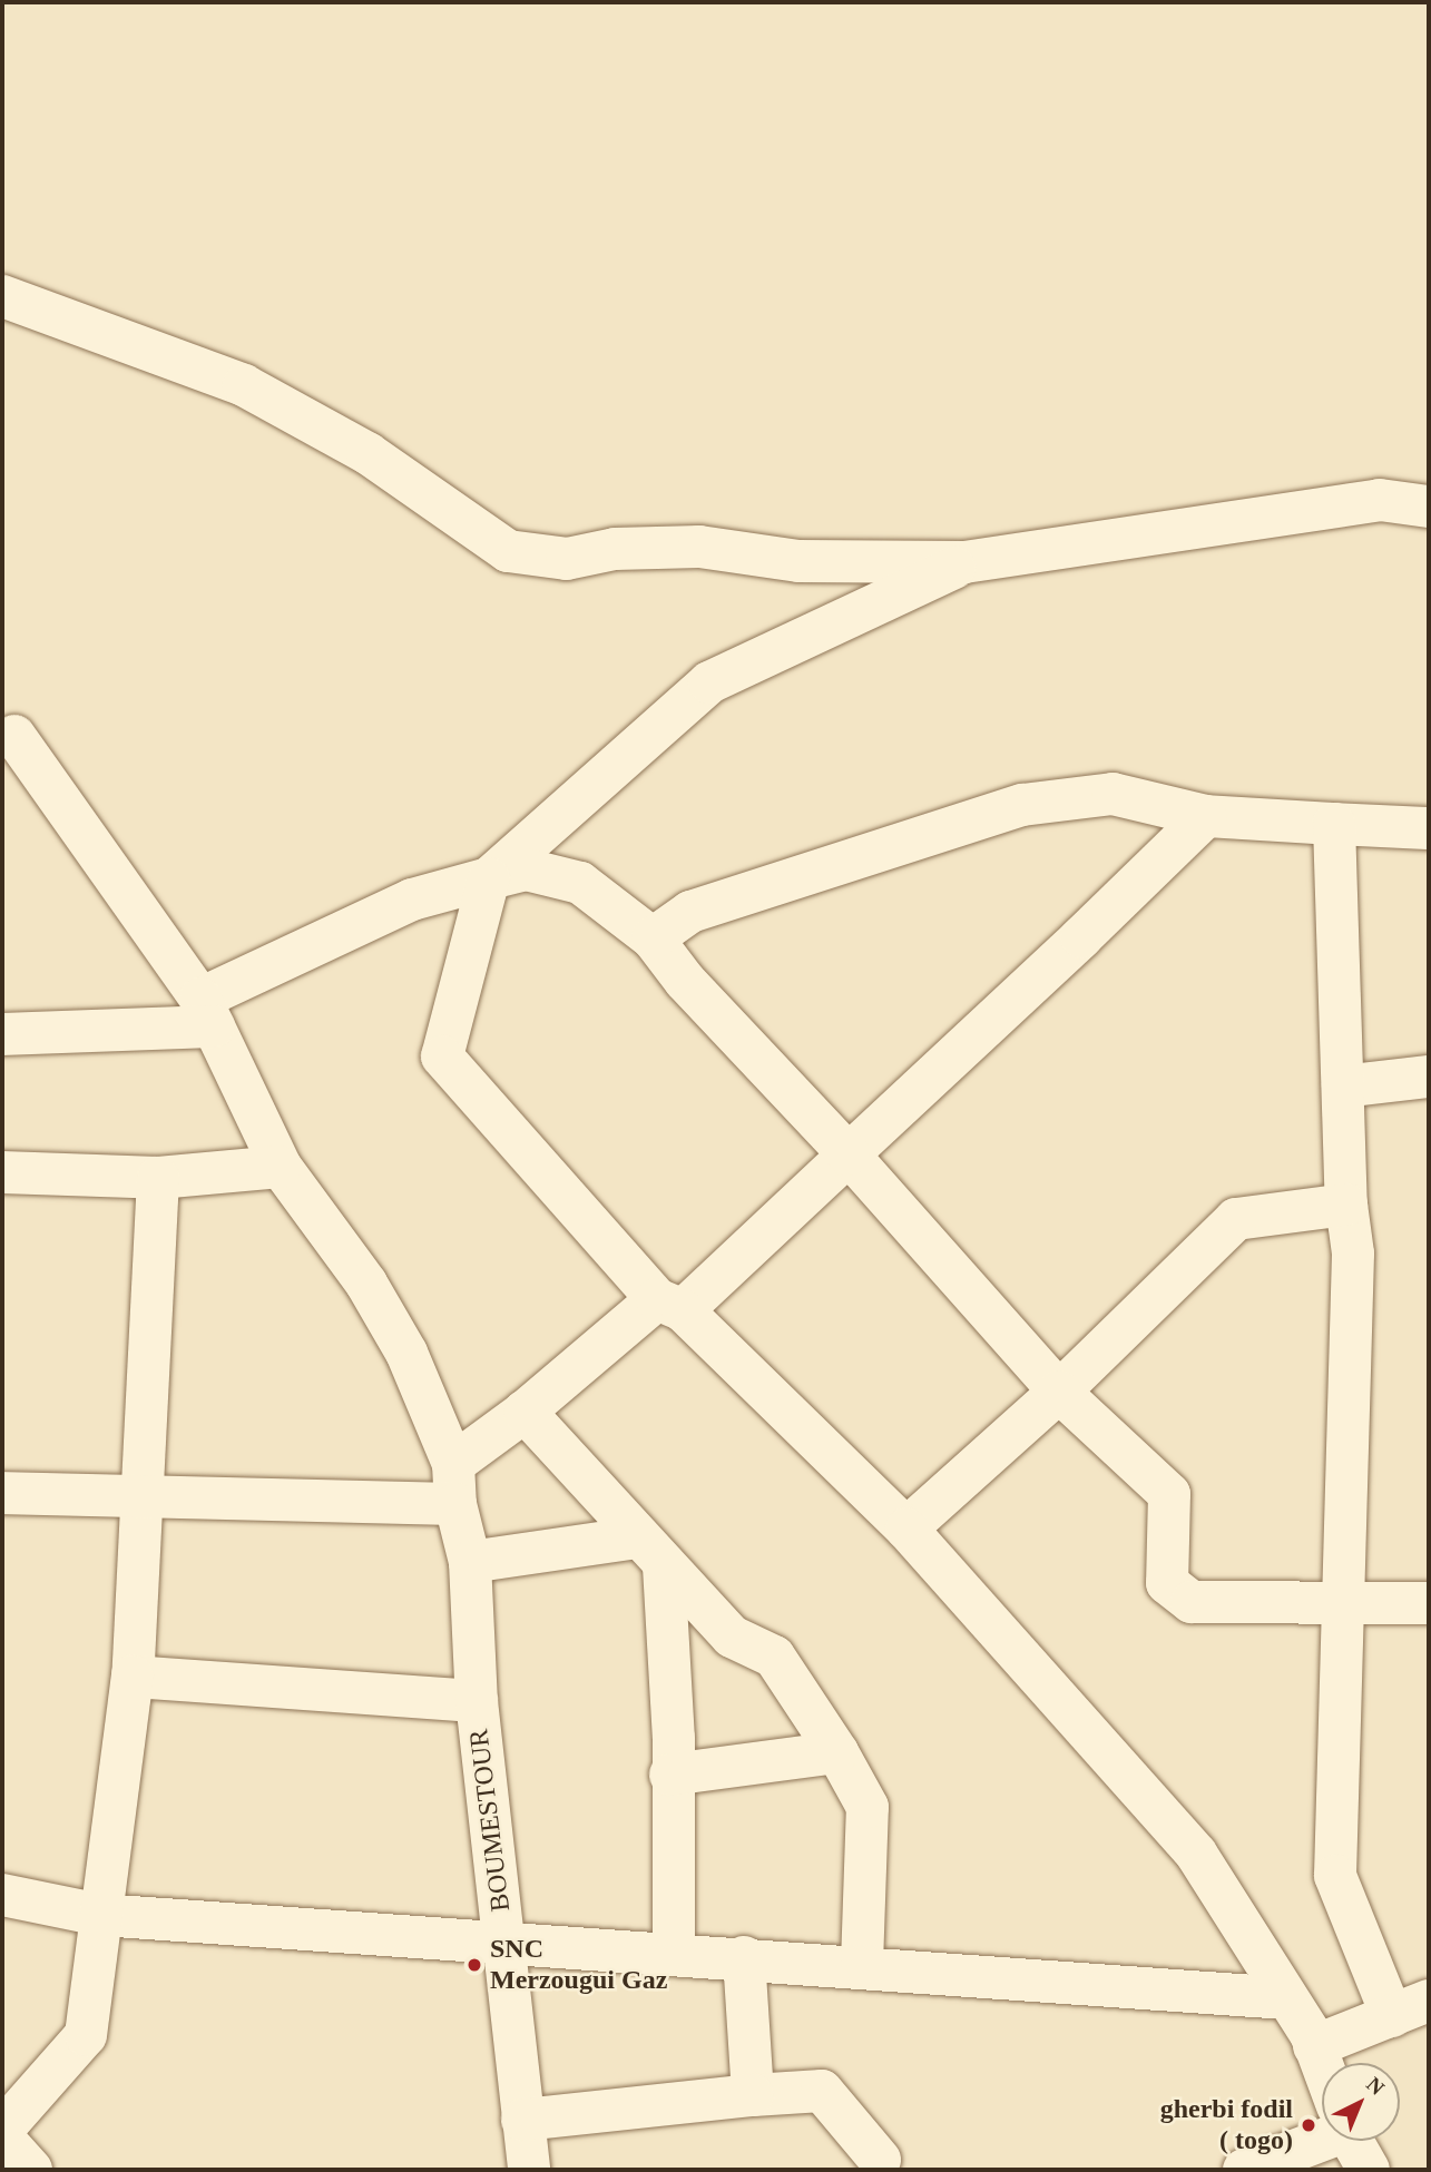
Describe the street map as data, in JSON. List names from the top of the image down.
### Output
{
  "streets": {
    "street": ["BOUMESTOUR"]
  },
  "places": ["SNC Merzougui Gaz", "gherbi fodil ( togo)"],
  "north": "top right"
}
